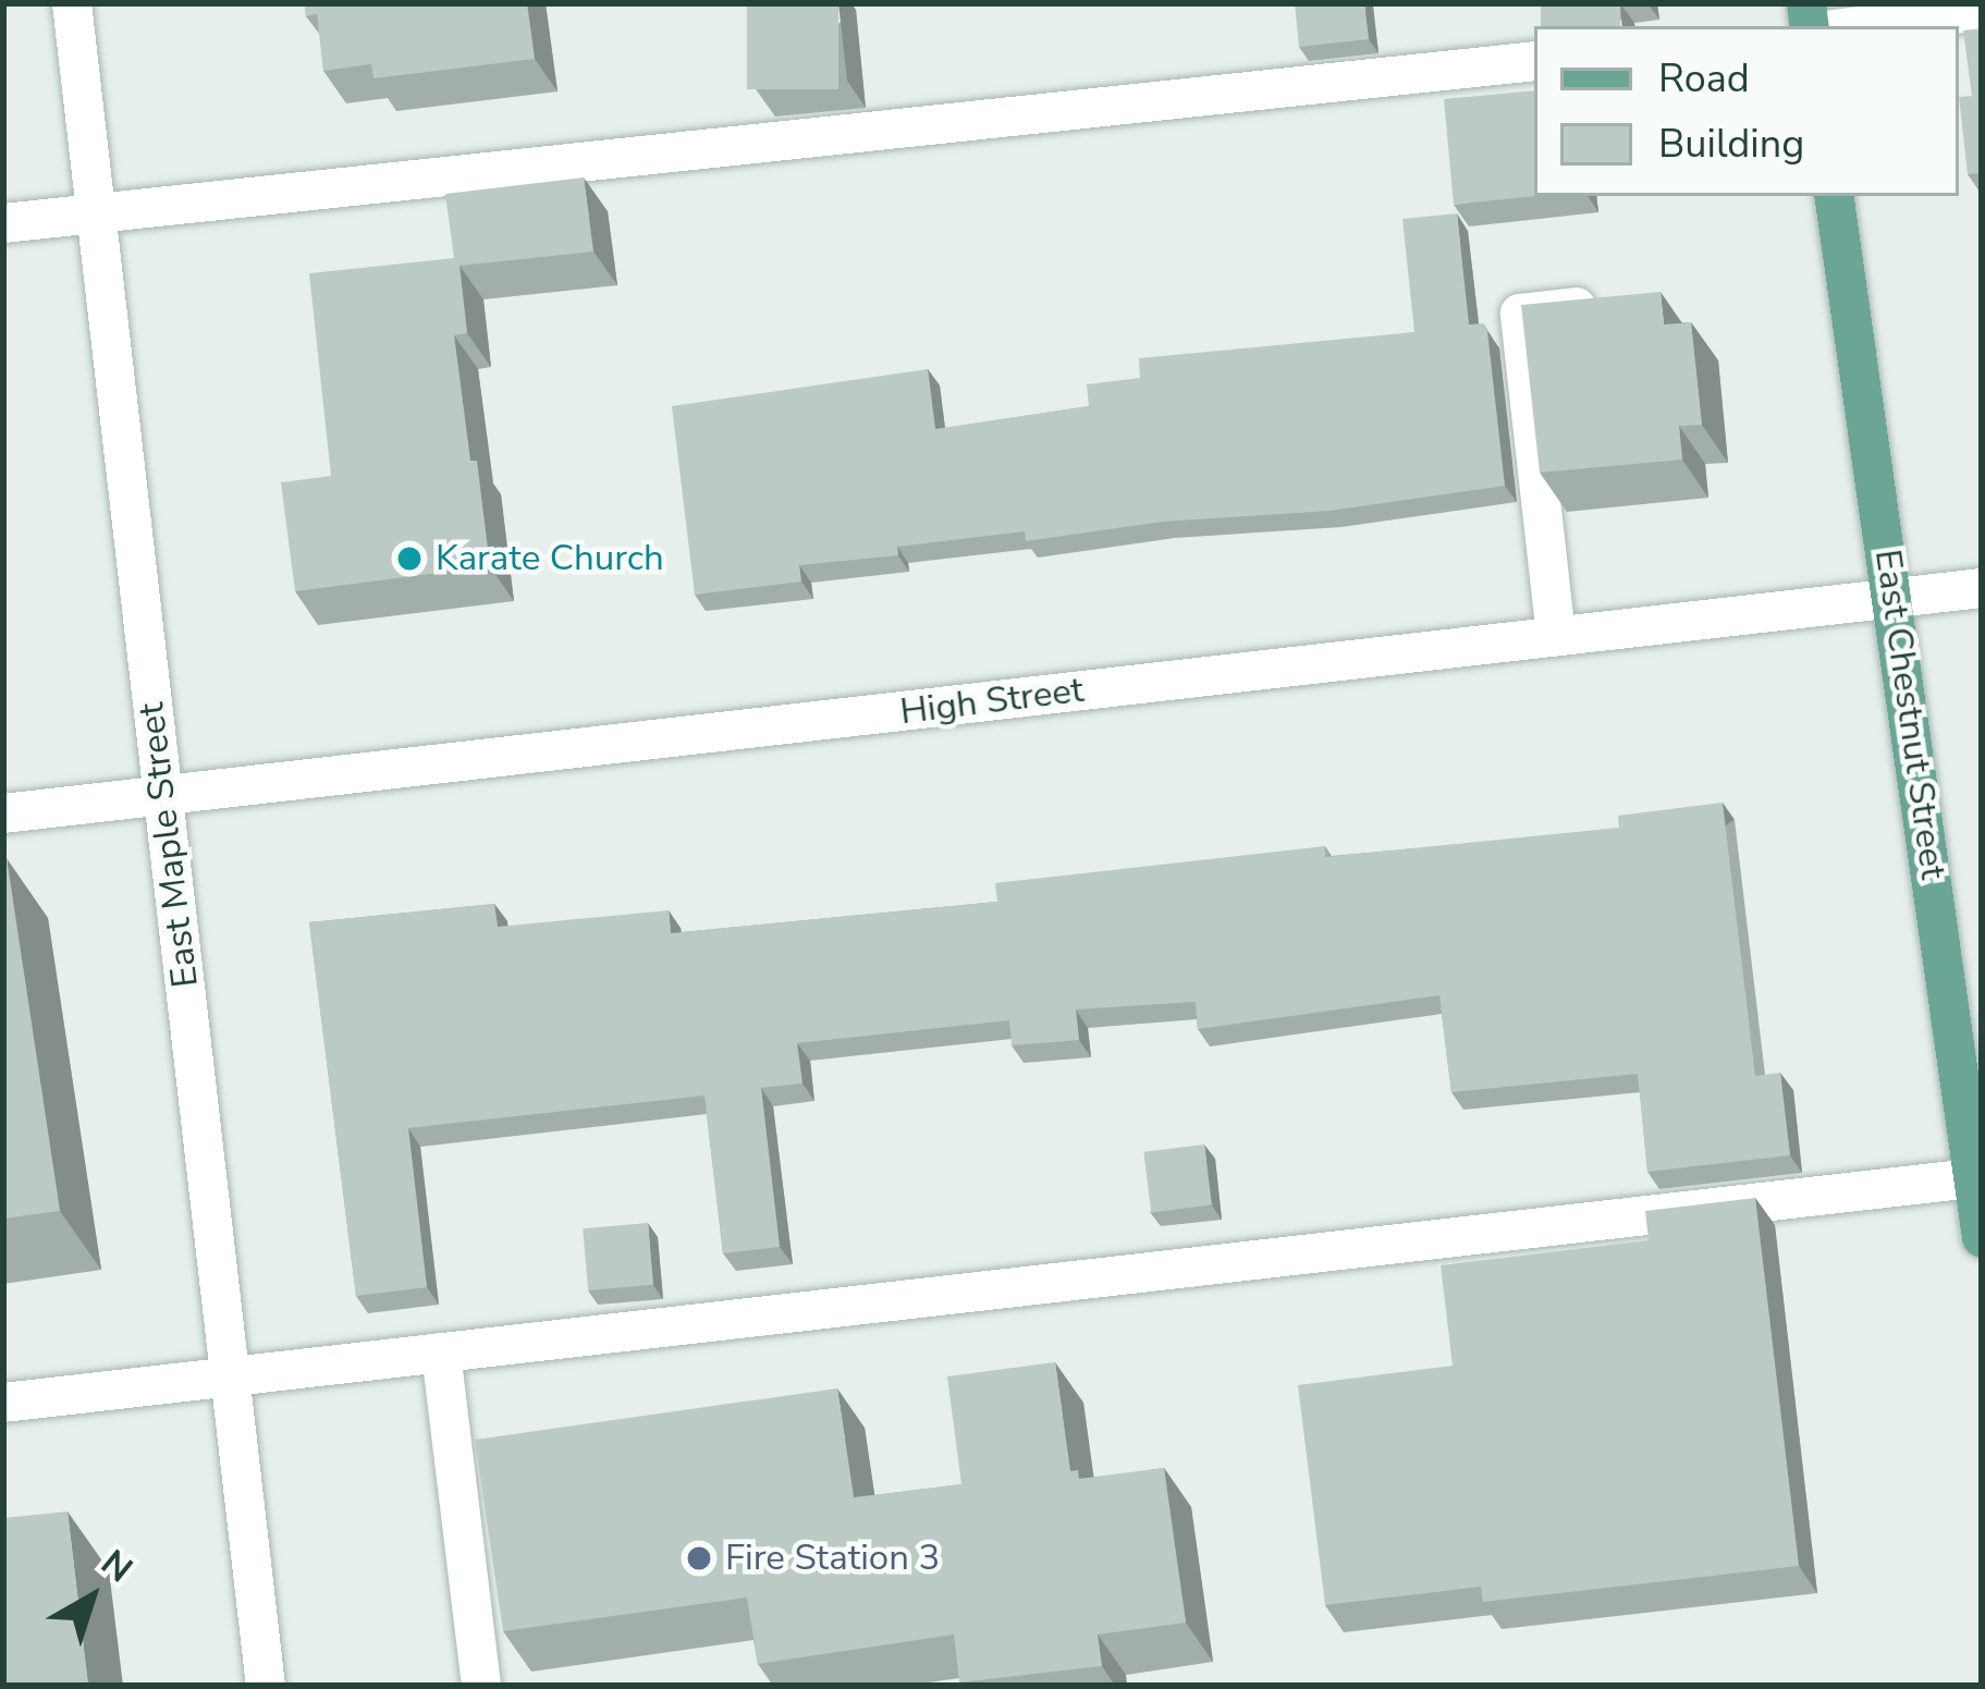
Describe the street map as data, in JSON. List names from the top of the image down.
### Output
{
  "streets": {
    "main road": ["East Chestnut Street"],
    "street": ["High Street", "East Maple Street"]
  },
  "crossings": [
    ["High Street", "East Chestnut Street"],
    ["High Street", "East Maple Street"]
  ],
  "places": ["Karate Church", "Fire Station 3"],
  "legend": ["Road", "Building"],
  "north": "top right"
}
